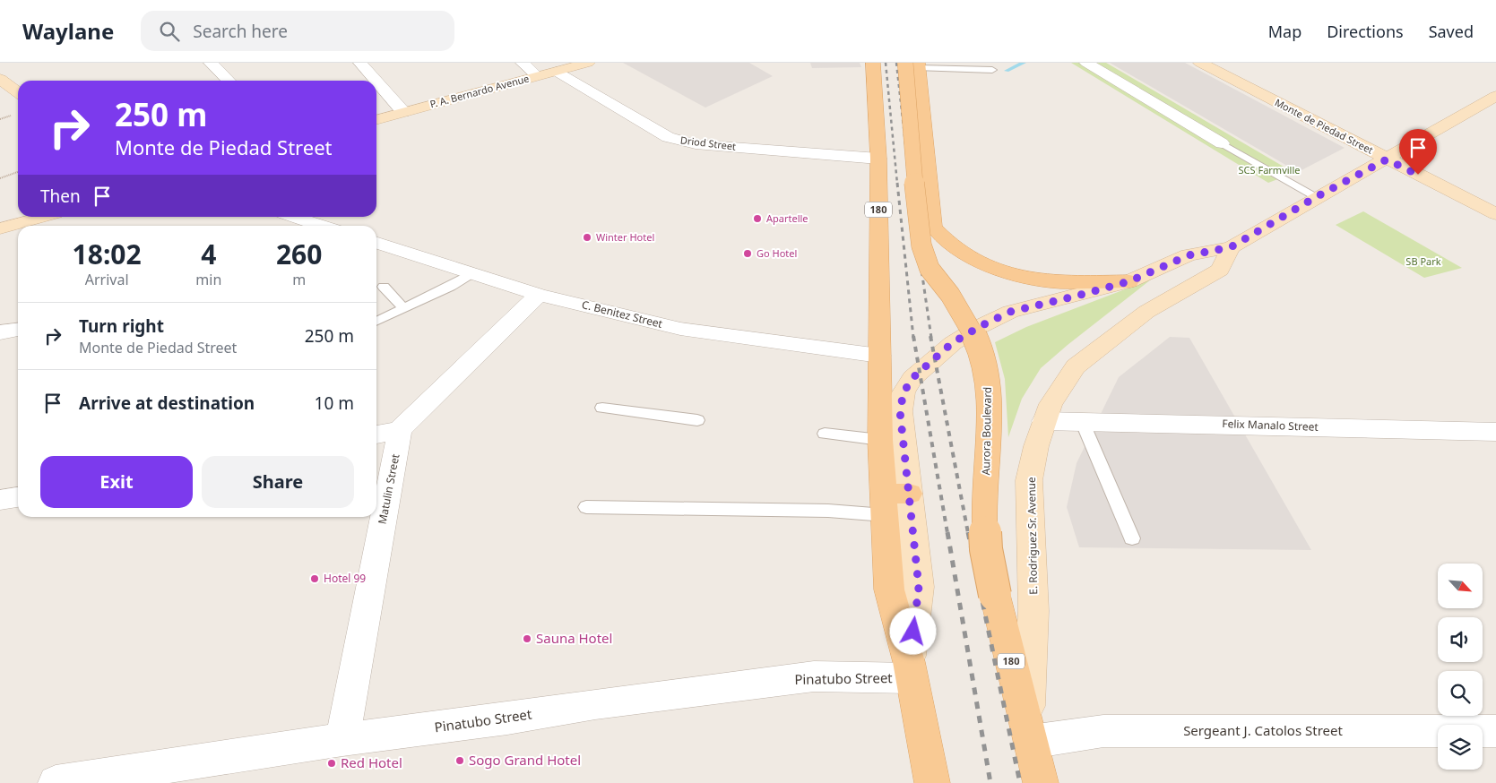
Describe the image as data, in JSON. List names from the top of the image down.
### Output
{
  "streets": {
    "main road": [
      "P. A. Bernardo Avenue",
      "Monte de Piedad Street",
      "180",
      "Aurora Boulevard",
      "E. Rodriguez Sr. Avenue"
    ],
    "street": [
      "Driod Street",
      "C. Benitez Street",
      "Felix Manalo Street",
      "Matulin Street",
      "Pinatubo Street",
      "Sergeant J. Catolos Street"
    ]
  },
  "crossings": [
    ["P. A. Bernardo Avenue", "Driod Street"],
    ["Driod Street", "180"],
    ["180", "C. Benitez Street"],
    ["180", "Pinatubo Street"],
    ["Felix Manalo Street", "E. Rodriguez Sr. Avenue"],
    ["Aurora Boulevard", "E. Rodriguez Sr. Avenue"],
    ["Aurora Boulevard", "Sergeant J. Catolos Street"],
    ["Matulin Street", "Pinatubo Street"],
    ["E. Rodriguez Sr. Avenue", "Sergeant J. Catolos Street"]
  ],
  "parks": ["SCS Farmville", "SB Park"],
  "places": [
    "Apartelle",
    "Winter Hotel",
    "Go Hotel",
    "Hotel 99",
    "Sauna Hotel",
    "Sogo Grand Hotel",
    "Red Hotel"
  ],
  "north": "bottom right",
  "page": {
    "header": "Waylane",
    "search": "Search here",
    "nav": ["Map", "Directions", "Saved"],
    "turn": ["250 m", "Monte de Piedad Street"],
    "then": "Then",
    "eta": [
      "18:02",
      "Arrival",
      "4",
      "min",
      "260",
      "m"
    ],
    "list": [
      {
        "name": "Turn right",
        "note": "Monte de Piedad Street",
        "value": "250 m"
      },
      {
        "name": "Arrive at destination",
        "value": "10 m"
      }
    ],
    "buttons": ["Exit", "Share"]
  }
}
